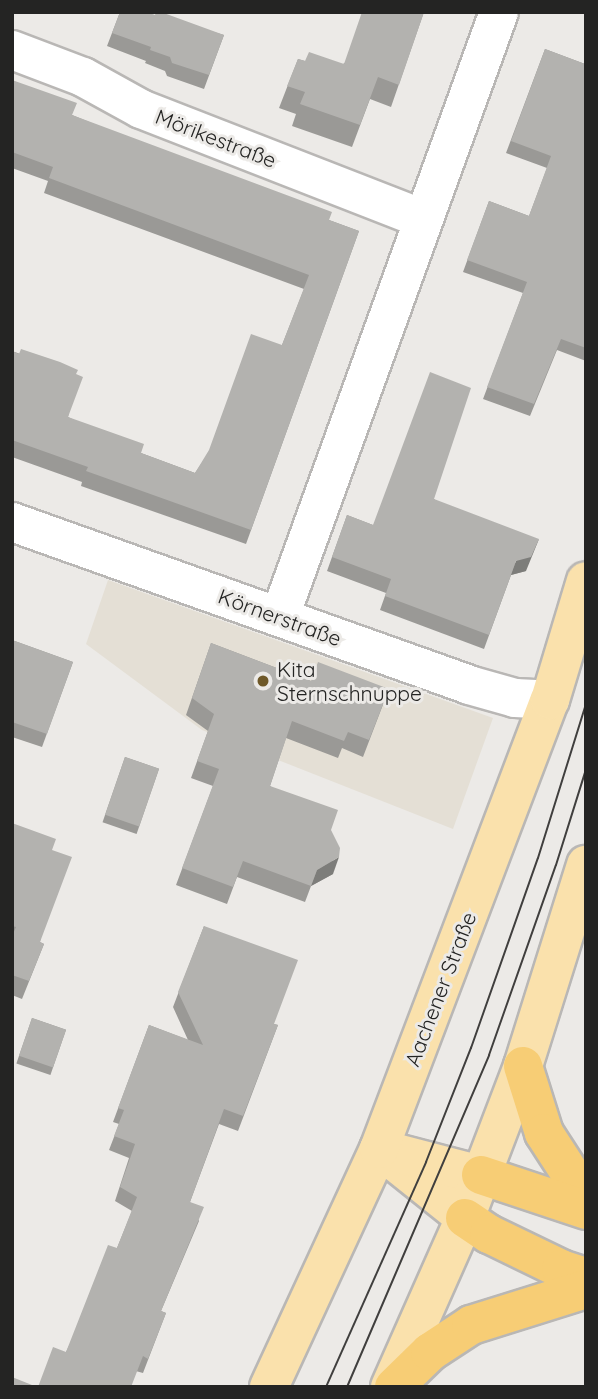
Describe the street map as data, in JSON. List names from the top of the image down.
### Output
{
  "streets": {
    "main road": ["Aachener Straße"],
    "street": ["Mörikestraße", "Körnerstraße"]
  },
  "crossings": [
    ["Körnerstraße", "Aachener Straße"]
  ],
  "places": ["Kita Sternschnuppe"]
}
